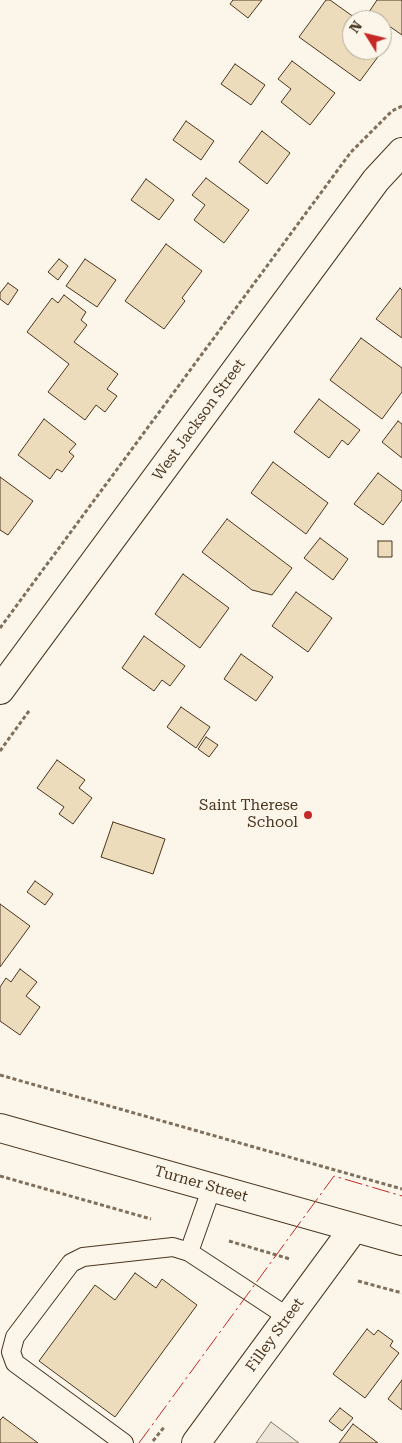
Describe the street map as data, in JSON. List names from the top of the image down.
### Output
{
  "streets": {
    "street": ["West Jackson Street", "Turner Street", "Filley Street"]
  },
  "crossings": [
    ["Turner Street", "Filley Street"]
  ],
  "places": ["Saint Therese School"],
  "north": "top left"
}
